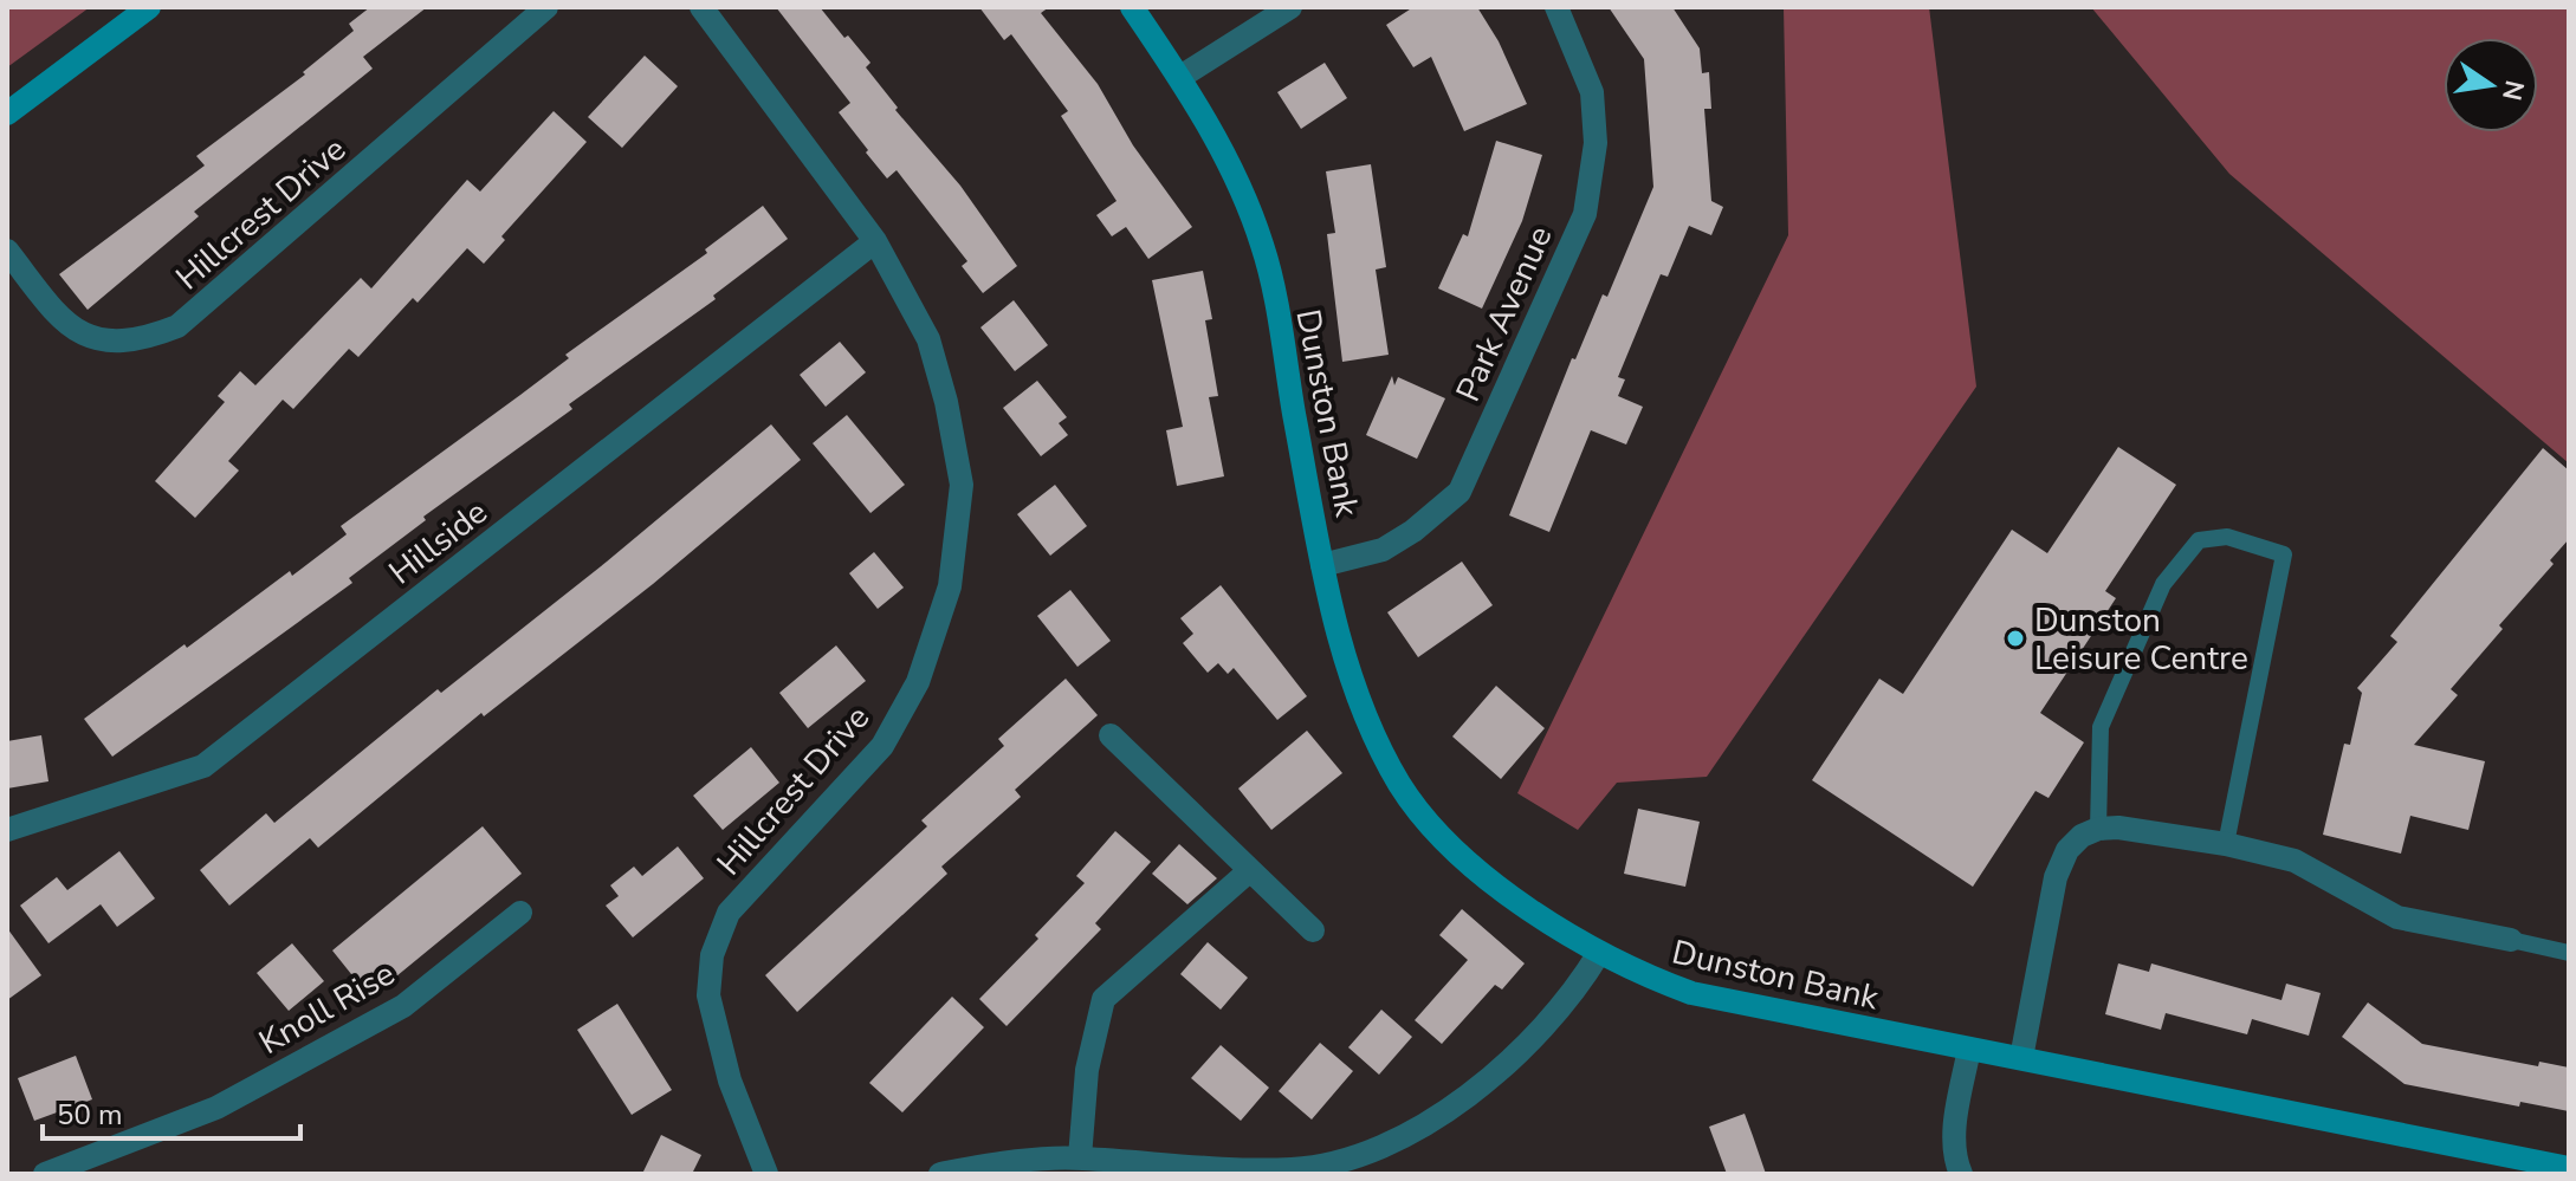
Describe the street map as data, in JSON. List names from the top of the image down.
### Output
{
  "streets": {
    "street": [
      "Hillcrest Drive",
      "Park Avenue",
      "Dunston Bank",
      "Hillside",
      "Knoll Rise"
    ]
  },
  "crossings": [
    ["Hillcrest Drive", "Hillside"],
    ["Park Avenue", "Dunston Bank"]
  ],
  "places": ["Dunston Leisure Centre"],
  "scale_bar": "50 m",
  "north": "right"
}
